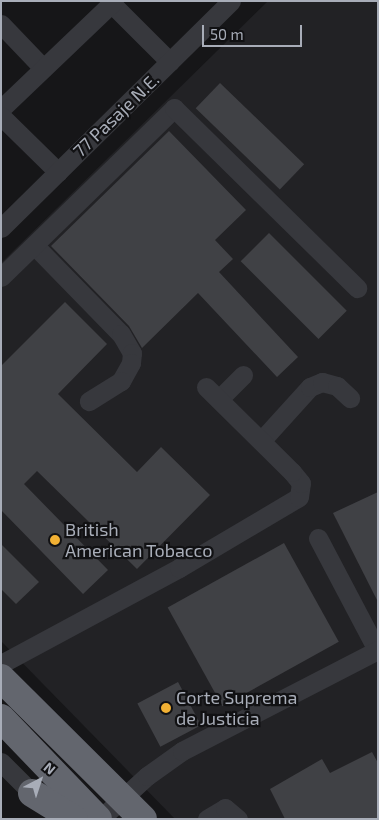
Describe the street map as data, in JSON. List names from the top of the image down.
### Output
{
  "streets": {
    "street": ["77 Pasaje N.E."]
  },
  "places": ["British American Tobacco", "Corte Suprema de Justicia"],
  "scale_bar": "50 m",
  "north": "top right"
}
